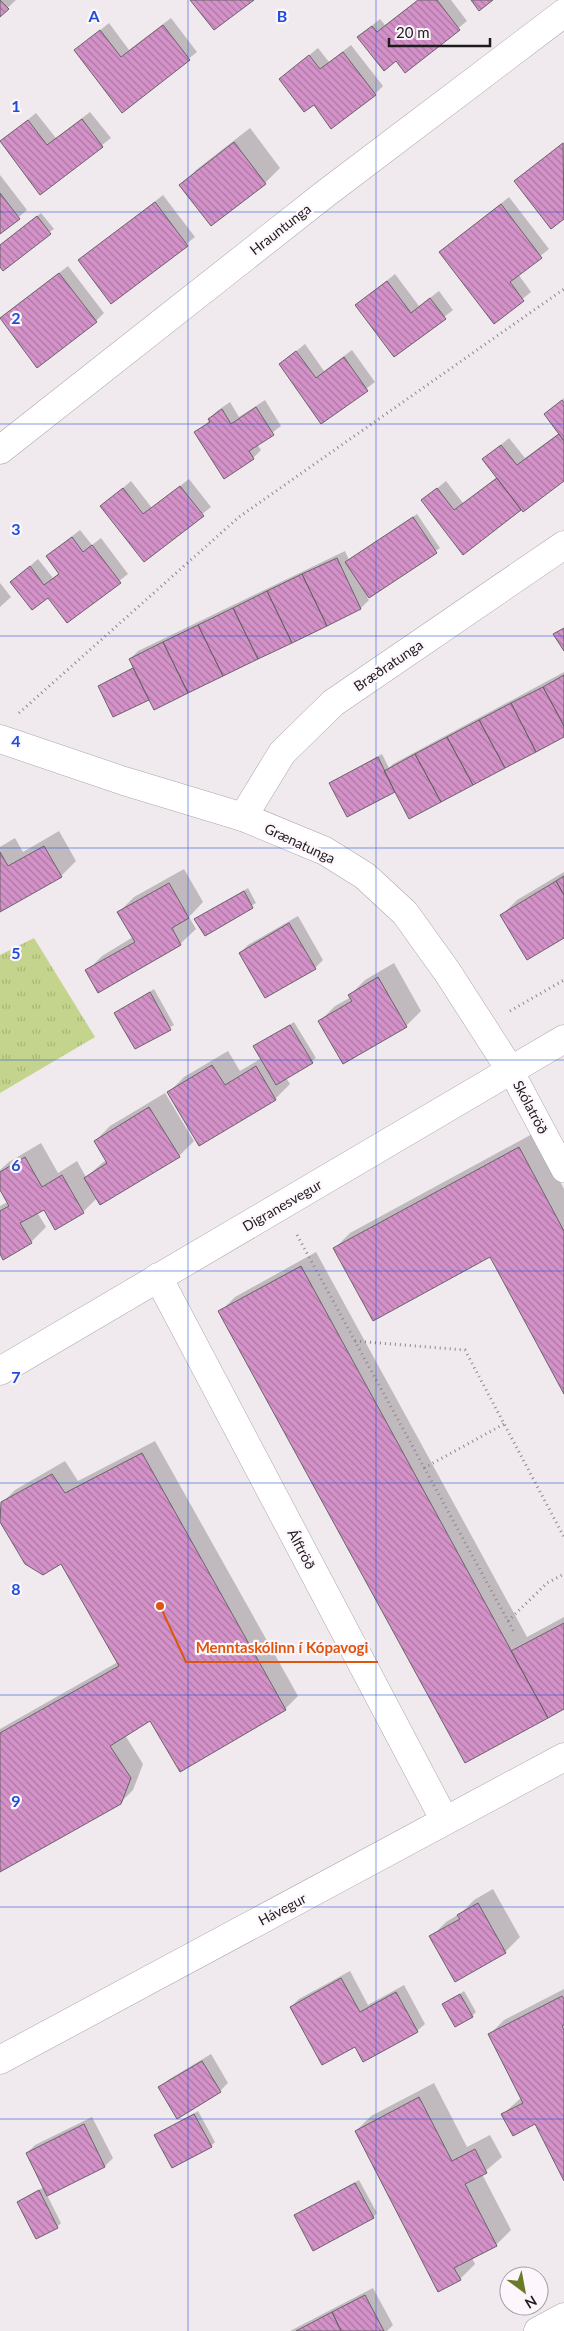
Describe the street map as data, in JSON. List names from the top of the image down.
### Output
{
  "streets": {
    "street": [
      "Hrauntunga",
      "Bræðratunga",
      "Grænatunga",
      "Skólatröð",
      "Digranesvegur",
      "Álftröð",
      "Hávegur"
    ]
  },
  "crossings": [
    ["Bræðratunga", "Grænatunga"],
    ["Grænatunga", "Skólatröð"],
    ["Grænatunga", "Digranesvegur"],
    ["Skólatröð", "Digranesvegur"],
    ["Digranesvegur", "Álftröð"],
    ["Álftröð", "Hávegur"]
  ],
  "places": ["Menntaskólinn í Kópavogi"],
  "scale_bar": "20 m",
  "north": "bottom right",
  "grid": {
    "columns": ["A", "B"],
    "rows": [
      "1",
      "2",
      "3",
      "4",
      "5",
      "6",
      "7",
      "8",
      "9"
    ]
  }
}
